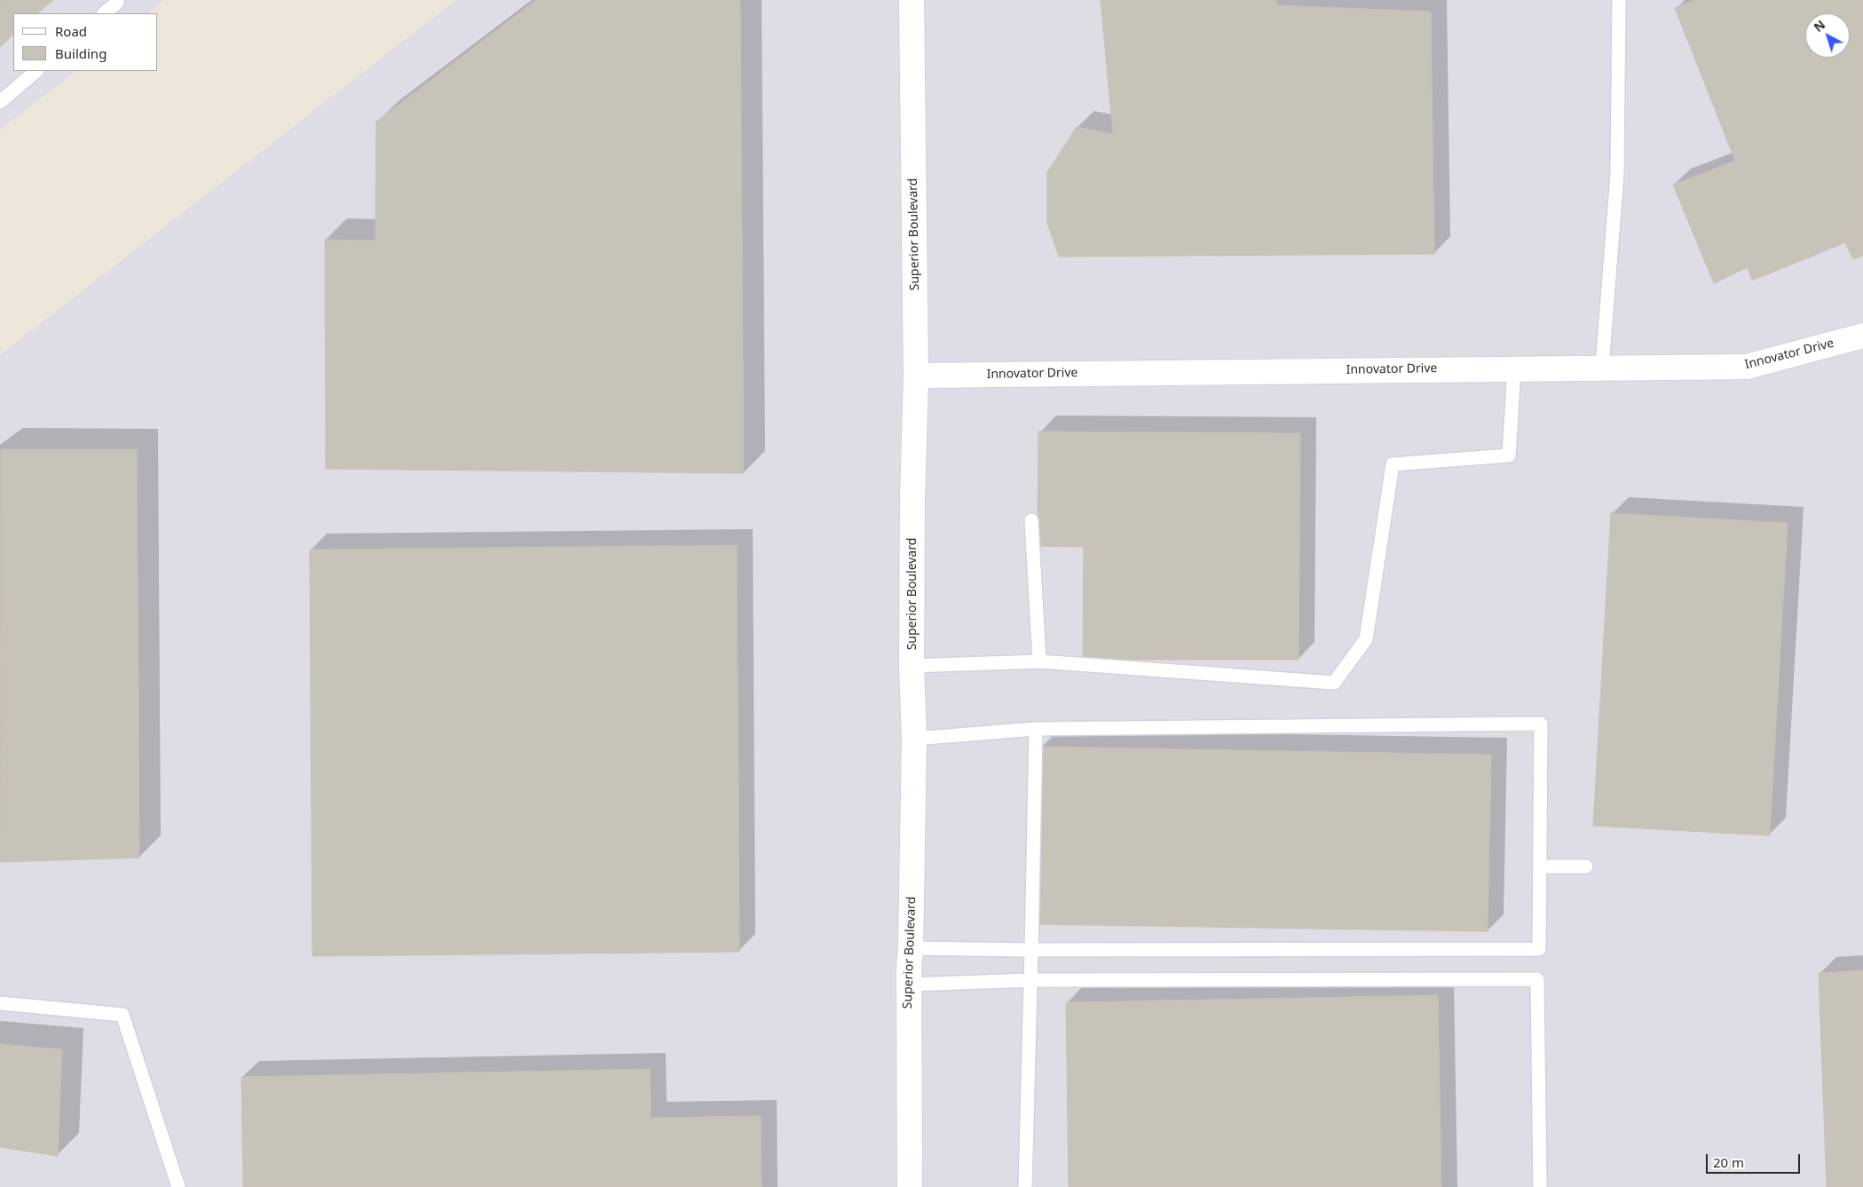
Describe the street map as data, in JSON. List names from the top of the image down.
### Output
{
  "streets": {
    "street": ["Superior Boulevard", "Innovator Drive"]
  },
  "crossings": [
    ["Superior Boulevard", "Innovator Drive"]
  ],
  "legend": ["Road", "Building"],
  "scale_bar": "20 m",
  "north": "top left"
}
